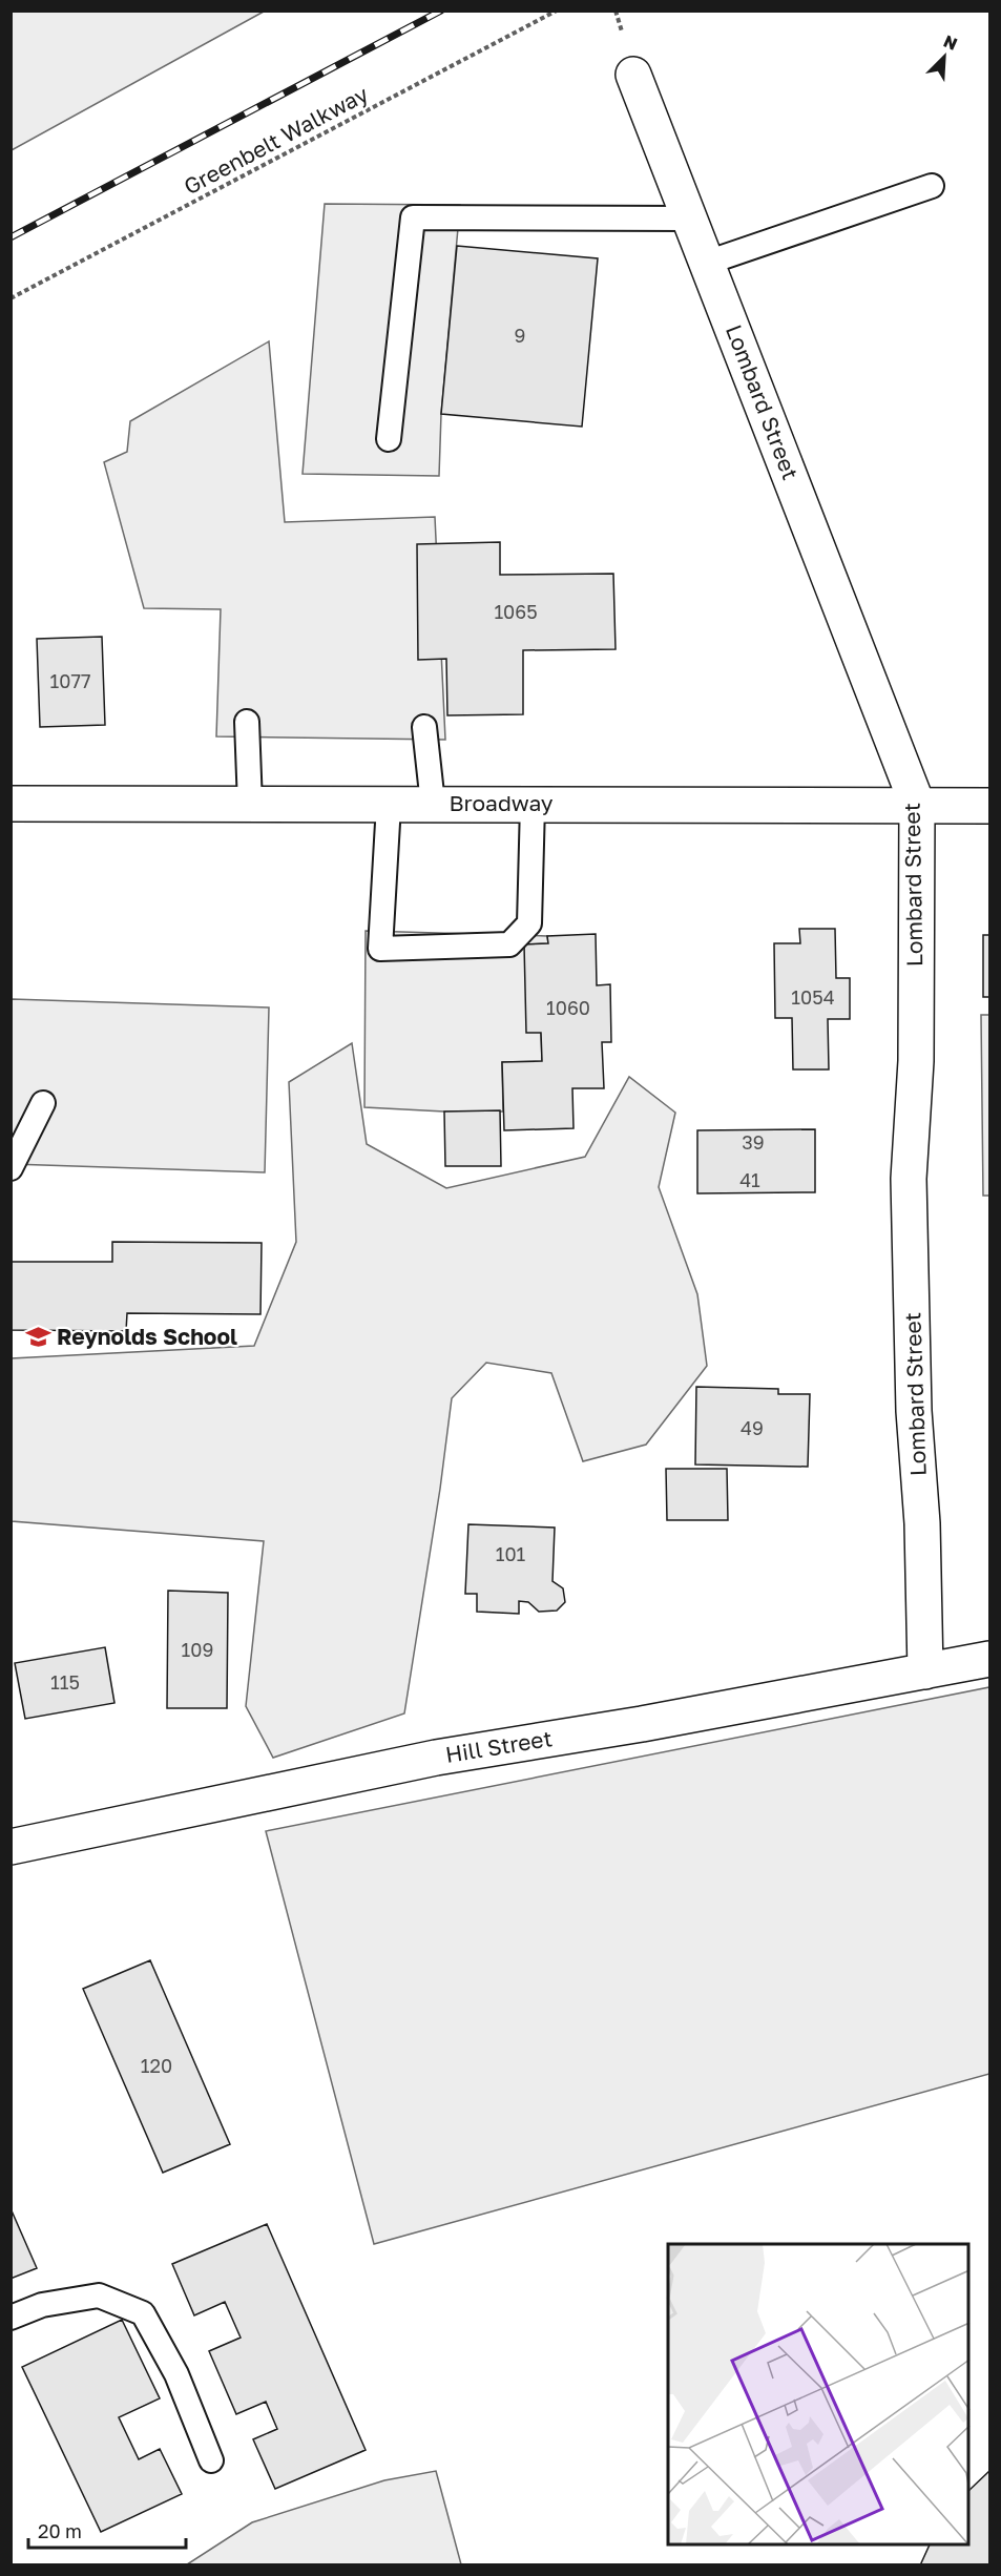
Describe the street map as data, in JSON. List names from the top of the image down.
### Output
{
  "streets": {
    "street": ["Lombard Street", "Broadway", "Hill Street"],
    "path": ["Greenbelt Walkway"]
  },
  "crossings": [
    ["Lombard Street", "Broadway"],
    ["Lombard Street", "Hill Street"]
  ],
  "places": {
    "school or university": ["Reynolds School"]
  },
  "house_numbers": [
    "9",
    "1065",
    "1077",
    "1054",
    "1060",
    "39",
    "41",
    "49",
    "101",
    "109",
    "115",
    "120"
  ],
  "scale_bar": "20 m",
  "north": "top right"
}
